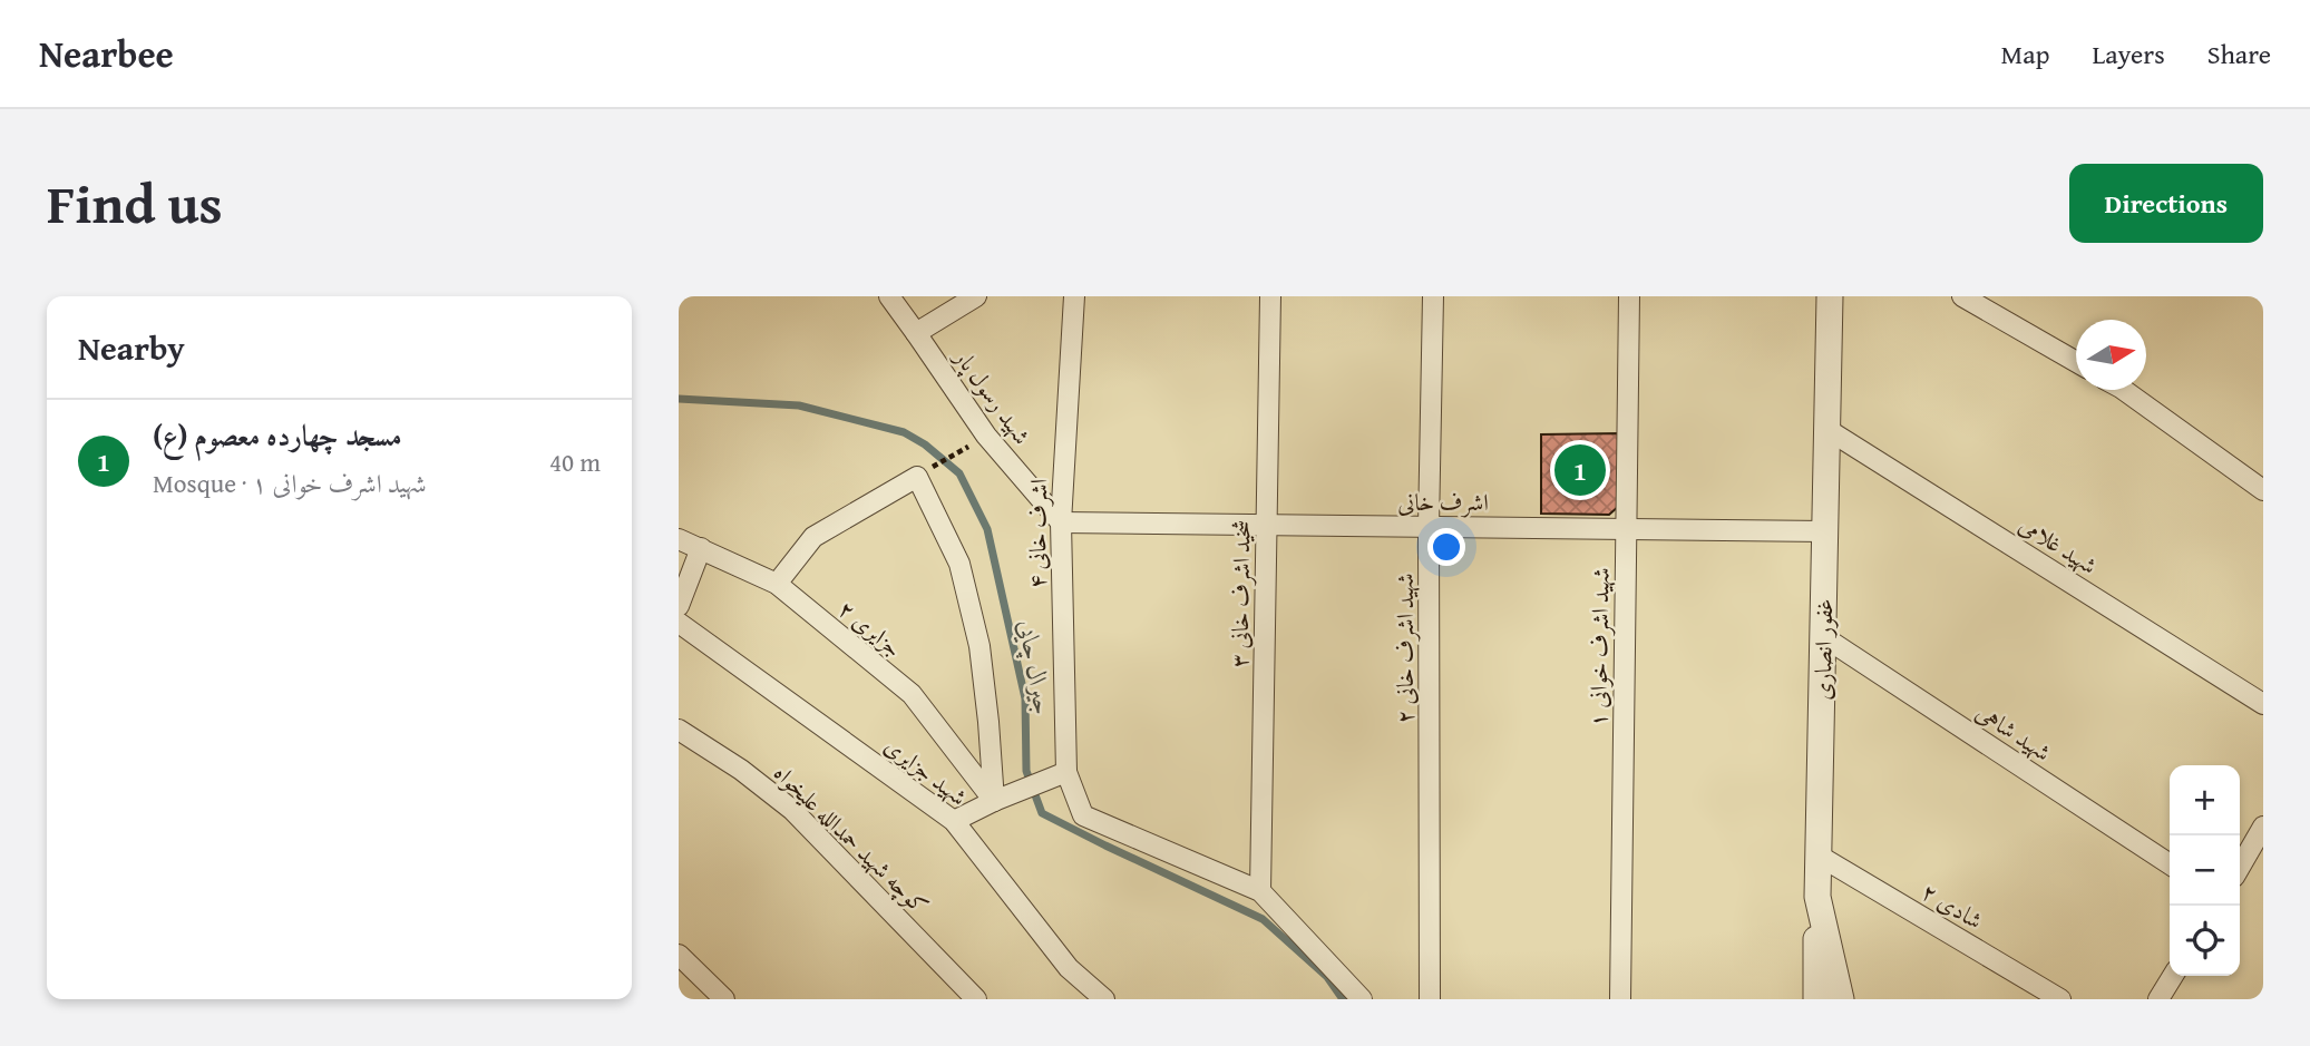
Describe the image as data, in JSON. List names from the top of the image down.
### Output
{
  "streets": {
    "street": [
      "شهید رسول پار",
      "اشرف خانی",
      "اشرف خانی ۴",
      "شهید غلامی",
      "شخید اشرف خانی ۳",
      "جزایری ۲",
      "شهید اشرف خوانی ۱",
      "شهید اشرف خانی ۲",
      "غفور انصاری",
      "شهید شاهی",
      "شهید جزایری",
      "کوچه شهید حمدالله علیخواه",
      "شادی ۲"
    ]
  },
  "crossings": [
    ["شهید رسول پار", "اشرف خانی"],
    ["شهید رسول پار", "اشرف خانی ۴"],
    ["اشرف خانی", "اشرف خانی ۴"],
    ["اشرف خانی", "شخید اشرف خانی ۳"],
    ["اشرف خانی", "شهید اشرف خوانی ۱"],
    ["اشرف خانی", "شهید اشرف خانی ۲"],
    ["اشرف خانی", "غفور انصاری"],
    ["اشرف خانی ۴", "شخید اشرف خانی ۳"],
    ["شهید غلامی", "غفور انصاری"],
    ["غفور انصاری", "شهید شاهی"],
    ["غفور انصاری", "شادی ۲"]
  ],
  "water": ["جیرال چایی"],
  "north": "right",
  "page": {
    "header": "Nearbee",
    "nav": ["Map", "Layers", "Share"],
    "title": "Find us",
    "buttons": "Directions",
    "heading": "Nearby",
    "list": [
      {
        "mark": "1",
        "name": "مسجد چهارده معصوم (ع)",
        "note": "Mosque · شهید اشرف خوانی ۱",
        "value": "40 m"
      }
    ],
    "pins": "1",
    "map_buttons": ["+", "−"]
  }
}
